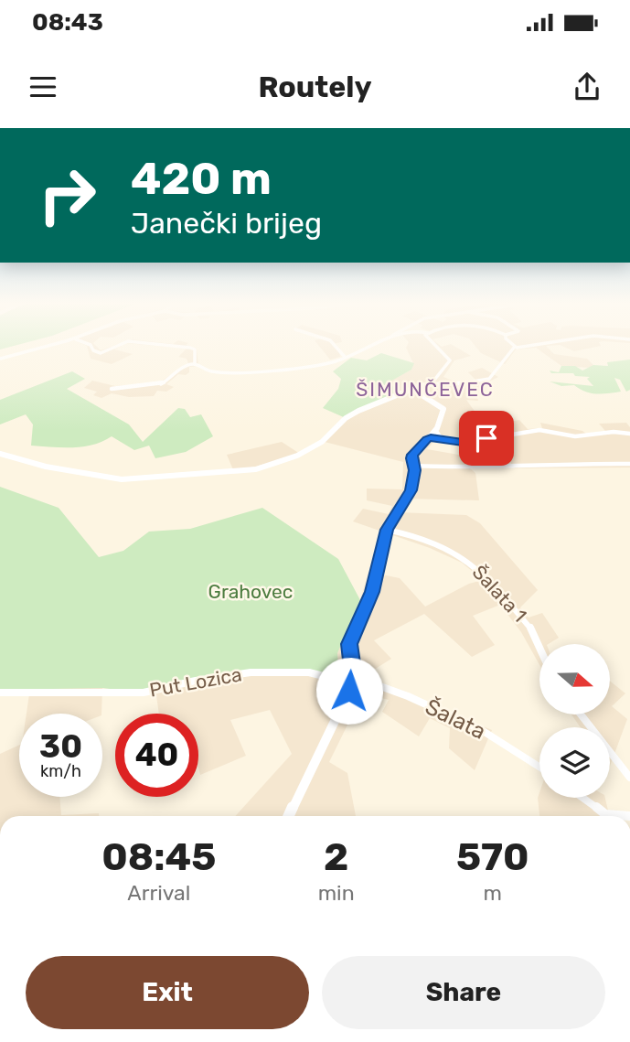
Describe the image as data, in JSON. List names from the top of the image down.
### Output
{
  "streets": {
    "street": ["Šalata 1", "Put Lozica", "Šalata"]
  },
  "crossings": [
    ["Put Lozica", "Šalata"]
  ],
  "districts": ["ŠIMUNČEVEC"],
  "parks": ["Grahovec"],
  "north": "right",
  "page": {
    "status": "08:43",
    "header": "Routely",
    "turn": ["420 m", "Janečki brijeg"],
    "speed": "30 km/h",
    "limit": "40",
    "eta": [
      "08:45",
      "Arrival",
      "2",
      "min",
      "570",
      "m"
    ],
    "buttons": ["Exit", "Share"]
  }
}
